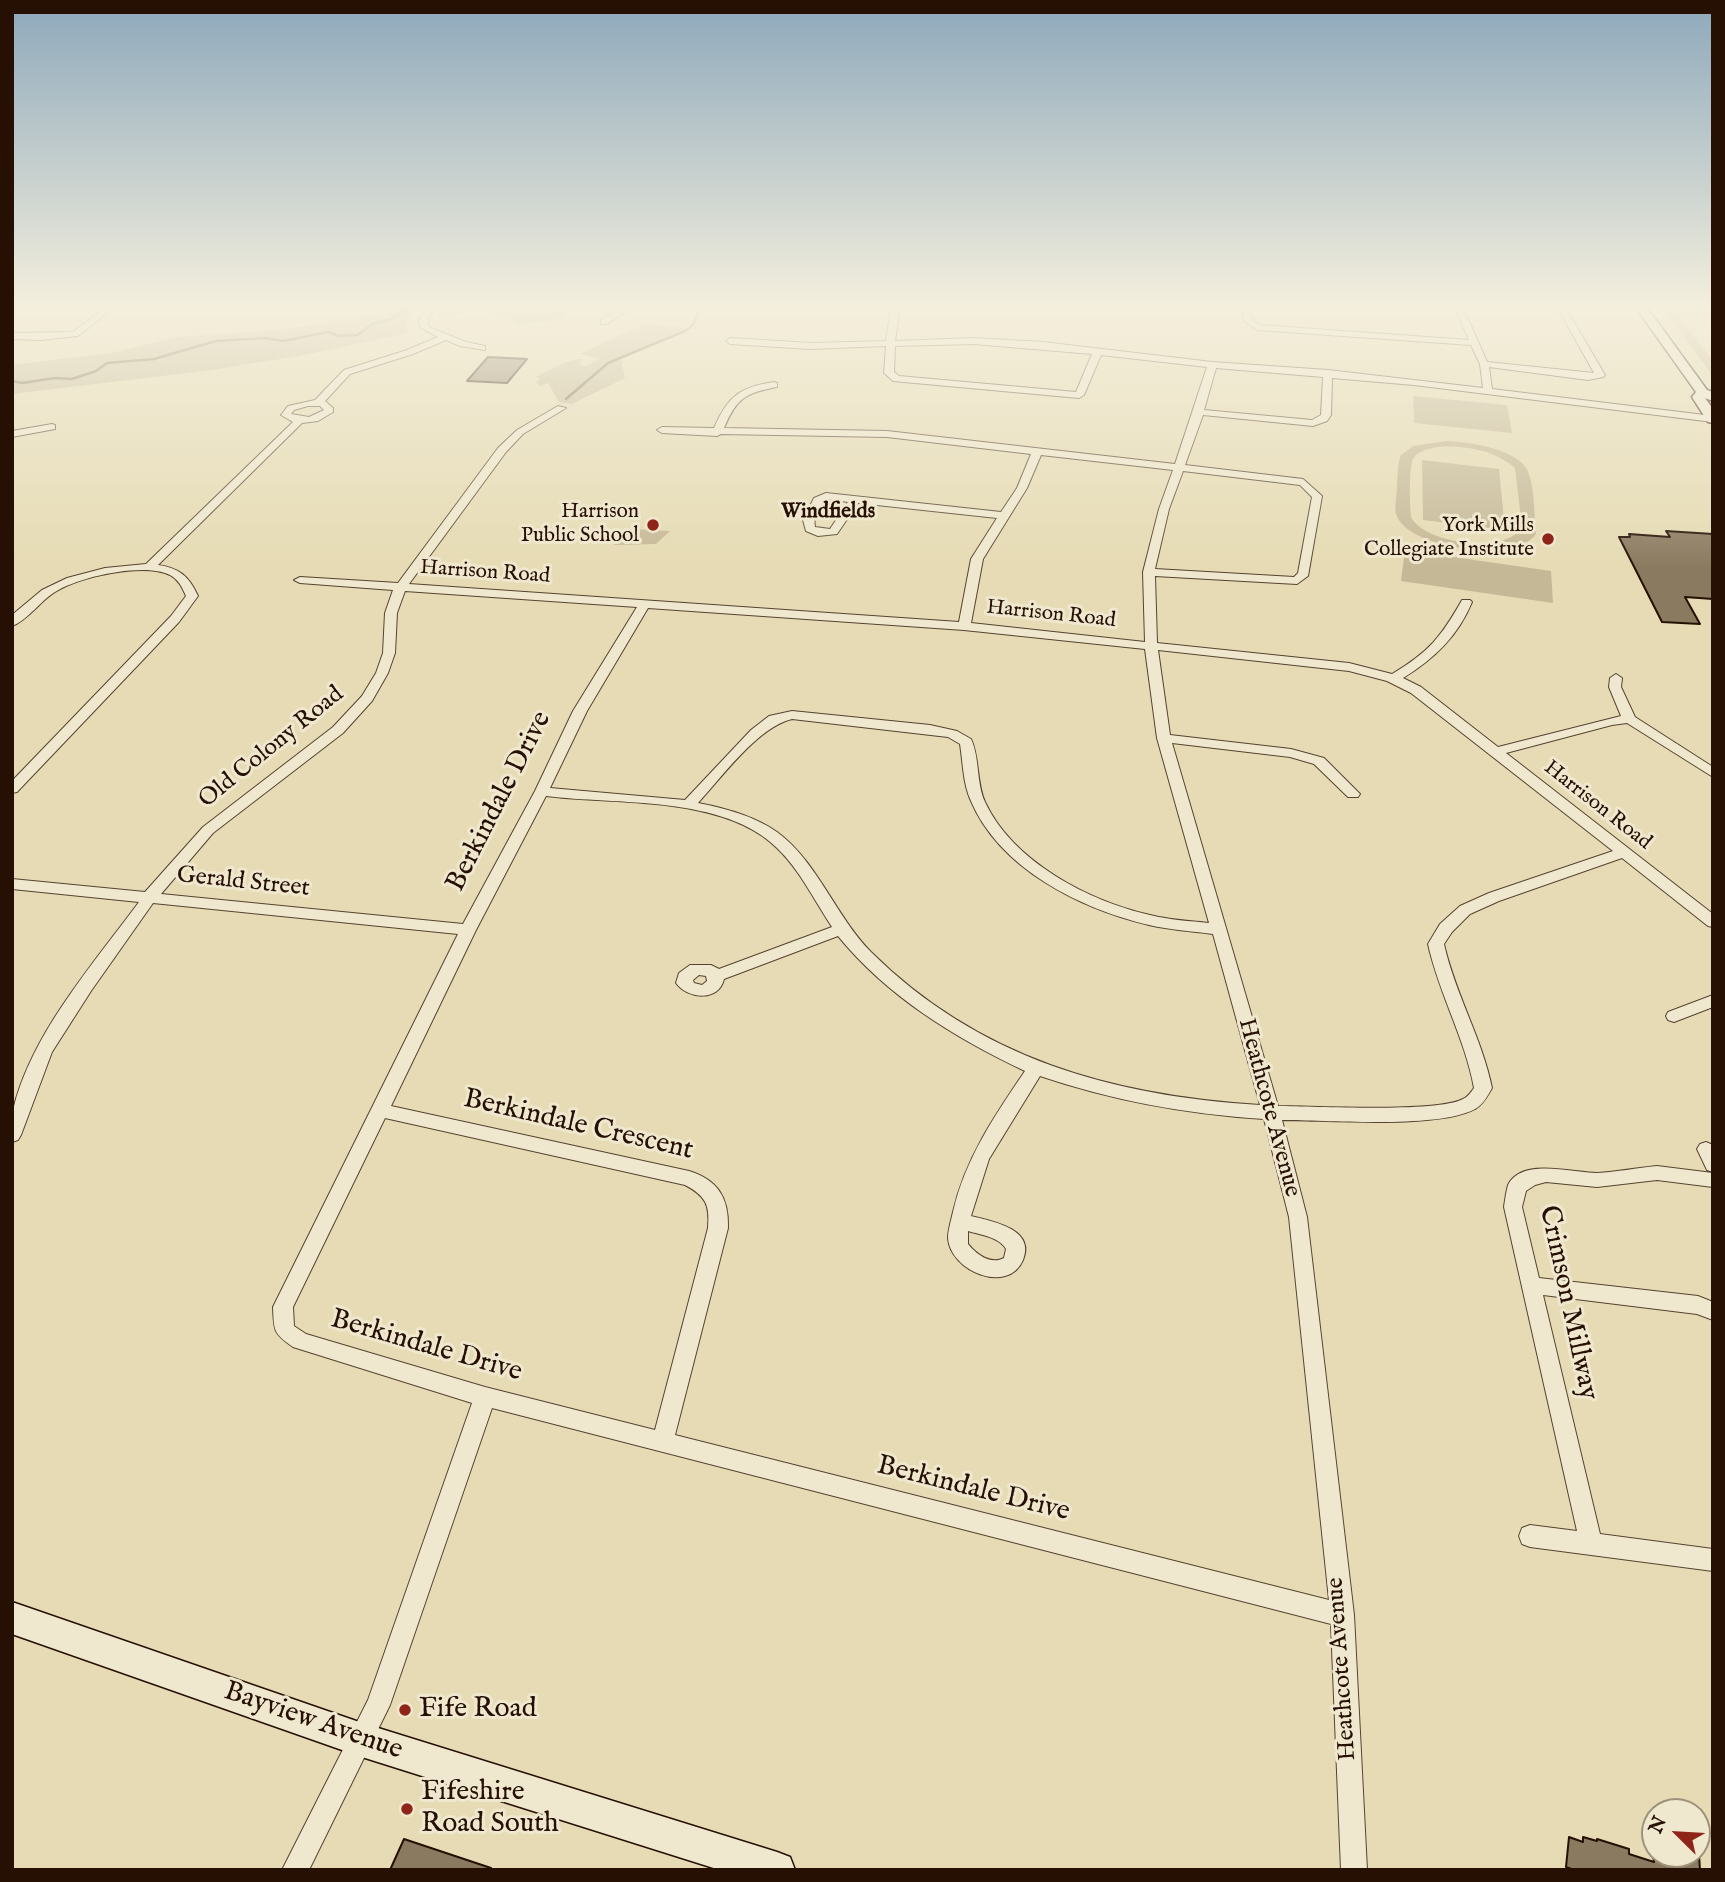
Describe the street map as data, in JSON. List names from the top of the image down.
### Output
{
  "streets": {
    "main road": ["Bayview Avenue"],
    "street": [
      "Harrison Road",
      "Old Colony Road",
      "Berkindale Drive",
      "Gerald Street",
      "Heathcote Avenue",
      "Berkindale Crescent",
      "Crimson Millway"
    ]
  },
  "crossings": [
    ["Harrison Road", "Old Colony Road"],
    ["Harrison Road", "Berkindale Drive"],
    ["Harrison Road", "Heathcote Avenue"],
    ["Old Colony Road", "Gerald Street"],
    ["Berkindale Drive", "Gerald Street"],
    ["Berkindale Drive", "Heathcote Avenue"],
    ["Berkindale Drive", "Berkindale Crescent"]
  ],
  "districts": ["Windfields"],
  "places": [
    "Harrison Public School",
    "York Mills Collegiate Institute",
    "Fife Road",
    "Fifeshire Road South"
  ],
  "north": "top left"
}
